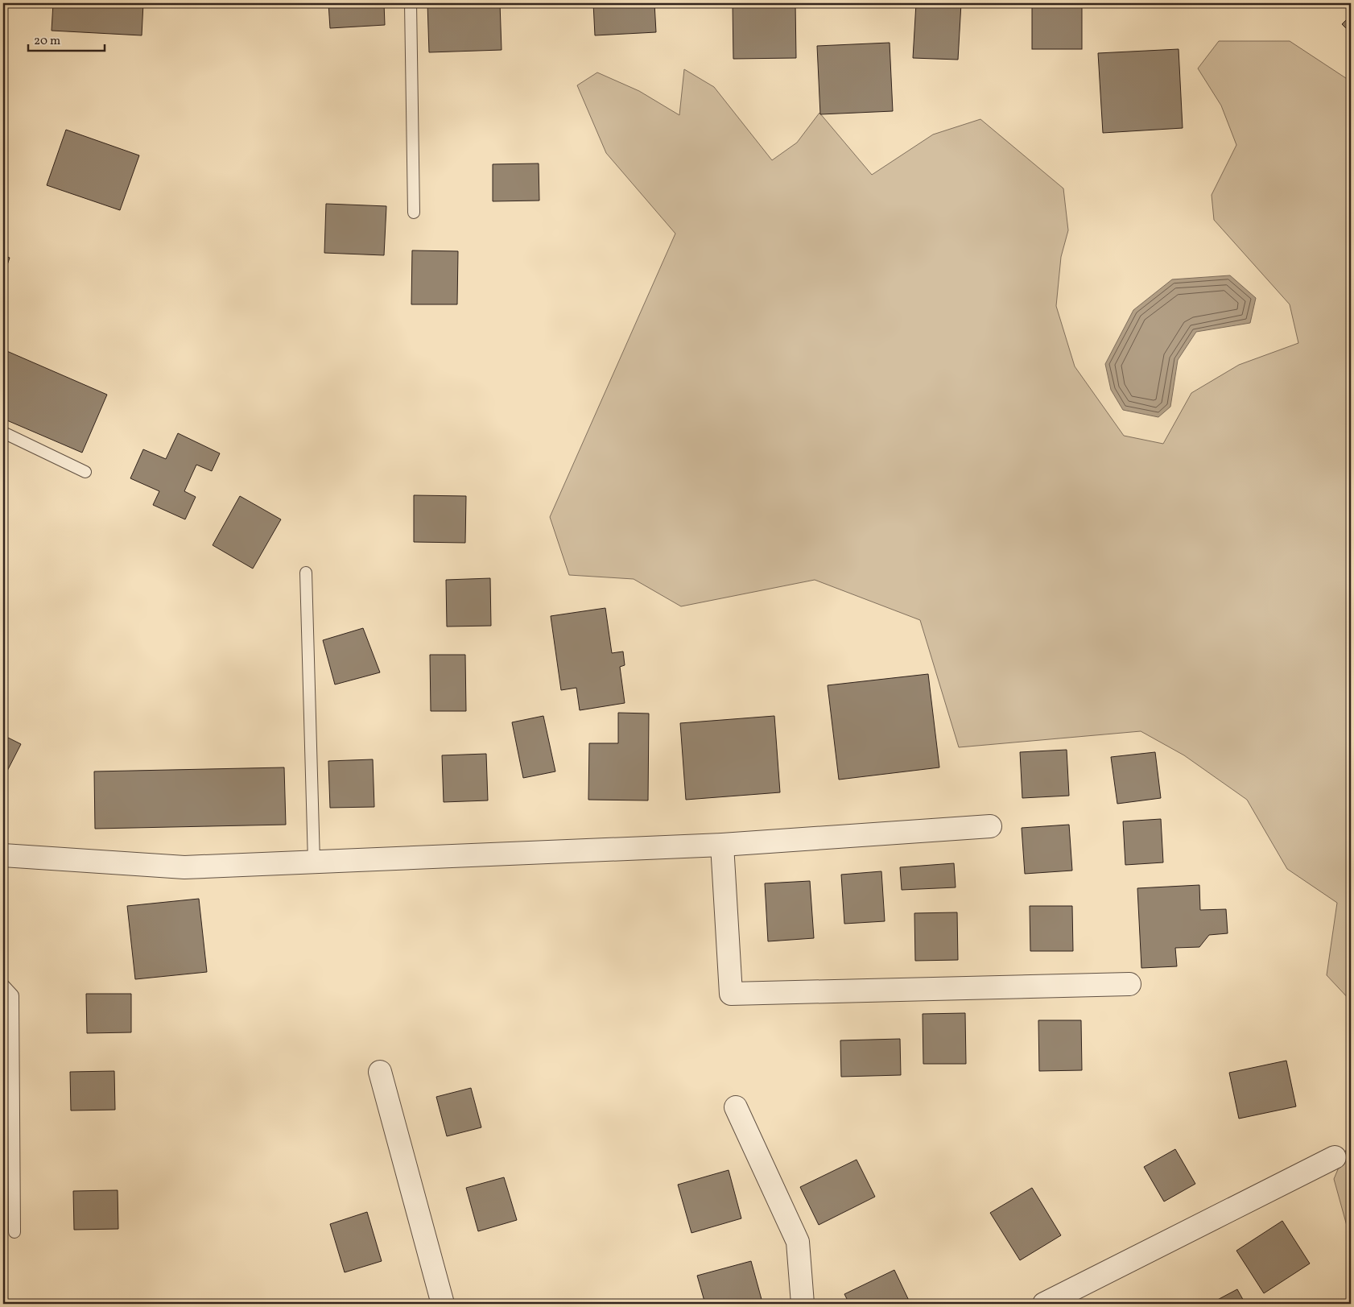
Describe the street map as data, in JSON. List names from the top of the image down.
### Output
{
  "scale_bar": "20 m"
}
